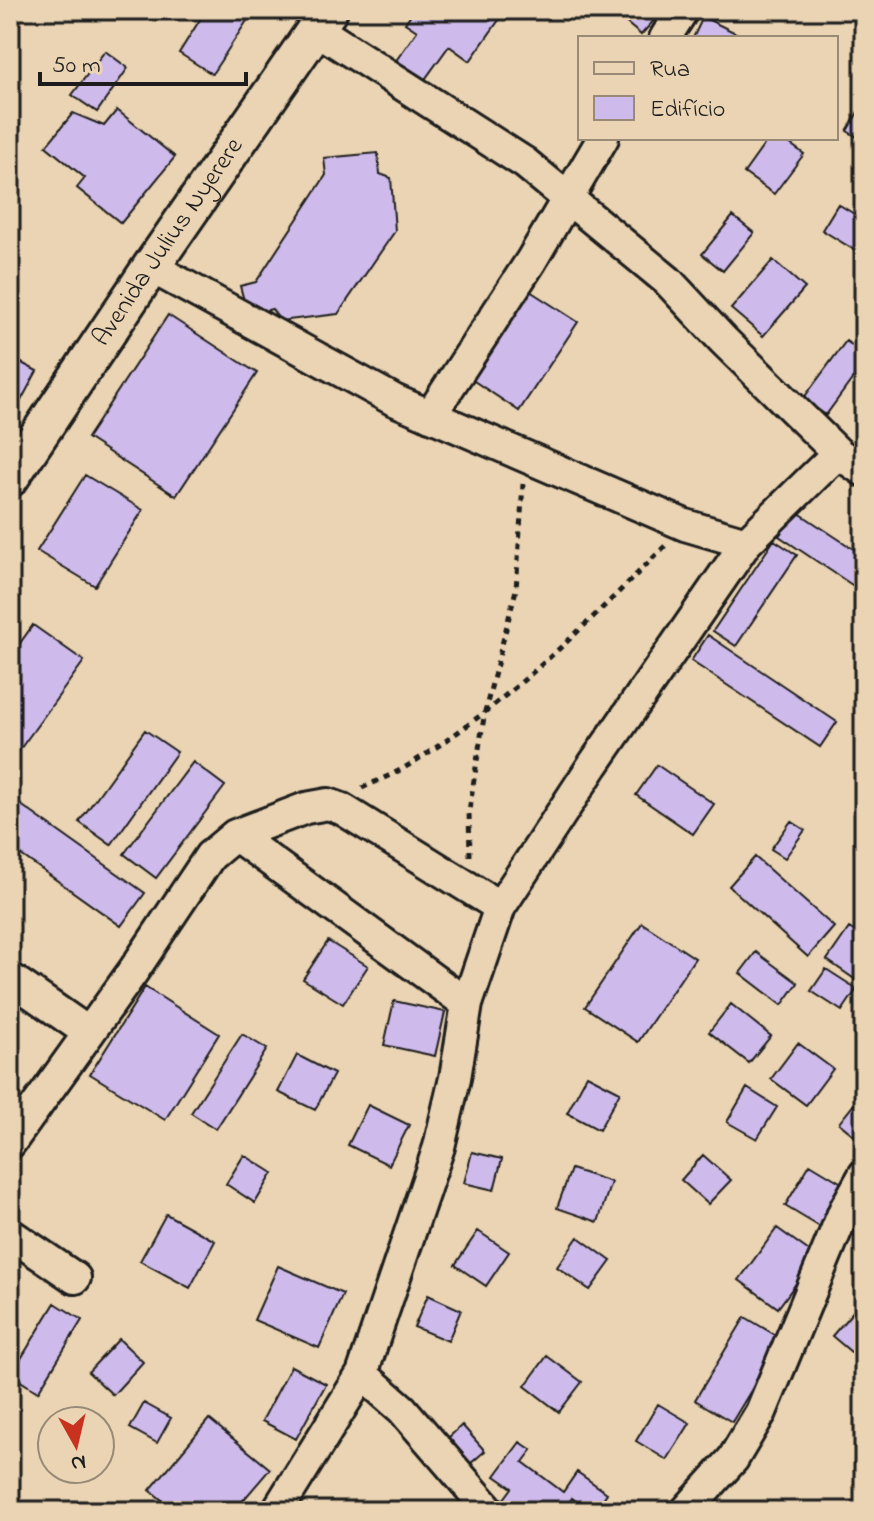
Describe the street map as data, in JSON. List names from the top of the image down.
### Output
{
  "streets": {
    "street": ["Avenida Julius Nyerere"]
  },
  "legend": ["Rua", "Edifício"],
  "scale_bar": "50 m",
  "north": "bottom"
}
